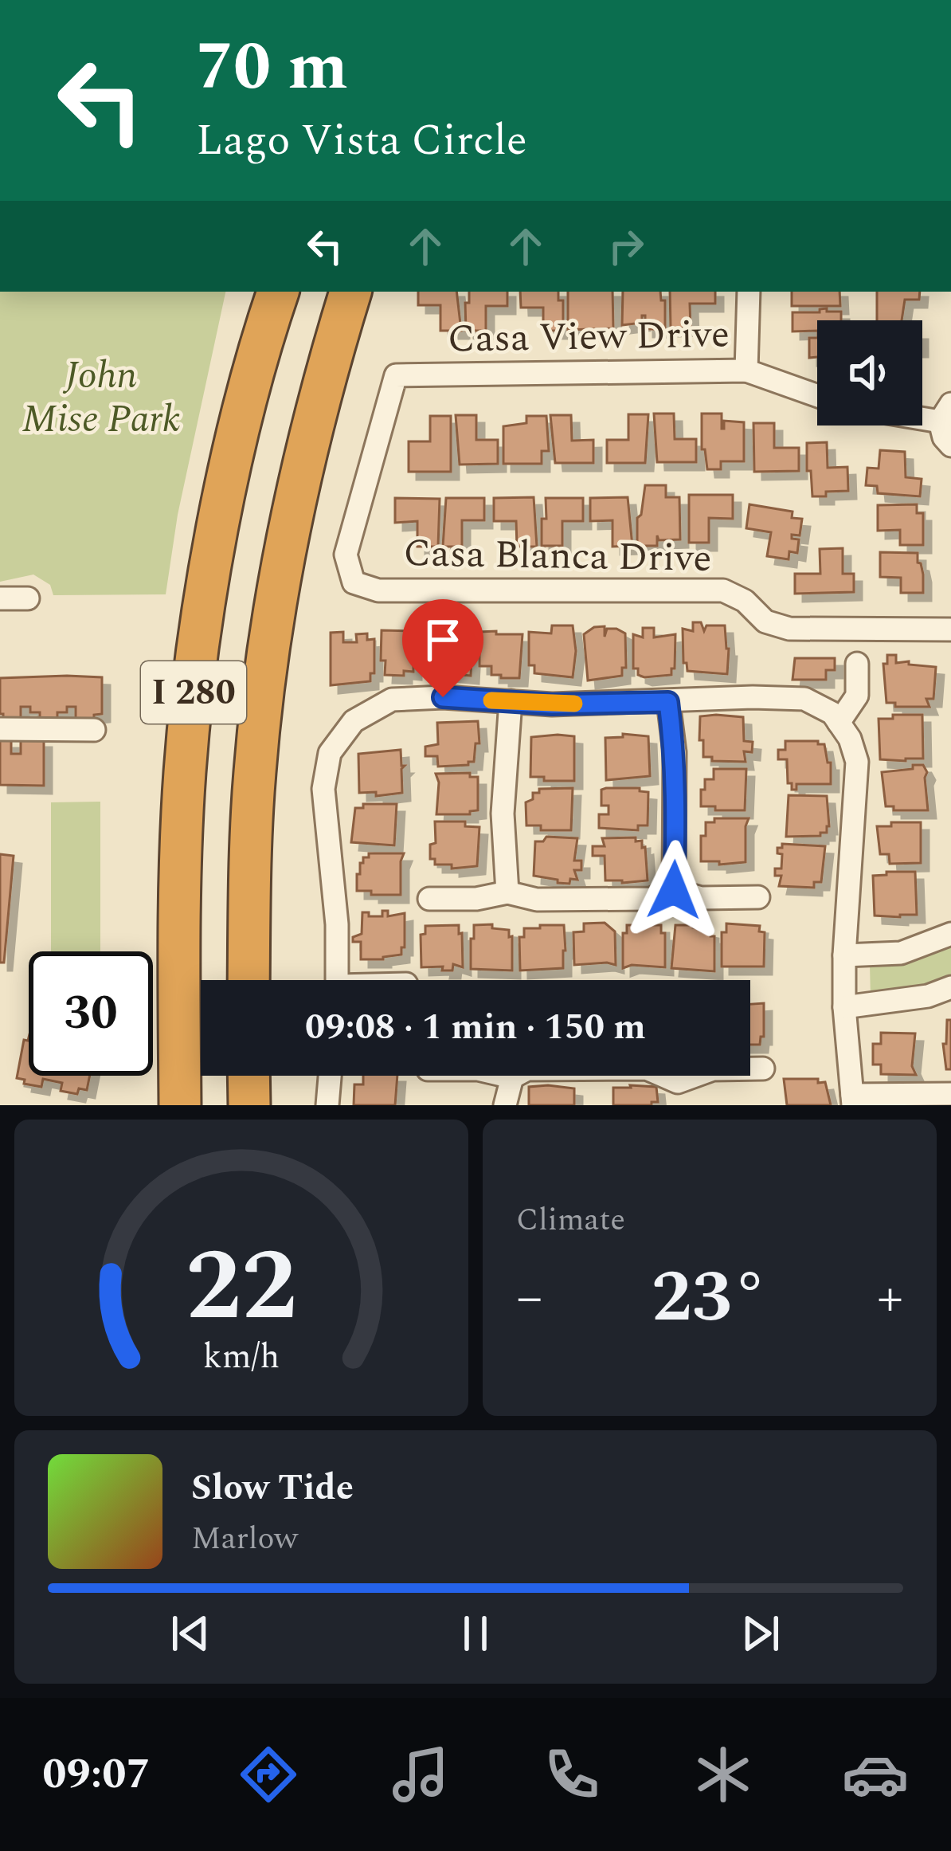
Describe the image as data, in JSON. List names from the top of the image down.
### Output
{
  "streets": {
    "highway": ["I 280"],
    "street": ["Casa View Drive", "Casa Blanca Drive"]
  },
  "crossings": [
    ["Casa View Drive", "Casa Blanca Drive"]
  ],
  "parks": ["John Mise Park"],
  "page": {
    "turn": ["70 m", "Lago Vista Circle"],
    "limit": "30",
    "trip": "09:08 · 1 min · 150 m",
    "tile": "Climate",
    "heat": ["−", "23°", "+"],
    "song": ["Slow Tide", "Marlow"],
    "tabs": "09:07",
    "gauge": ["22", "km/h"]
  }
}
